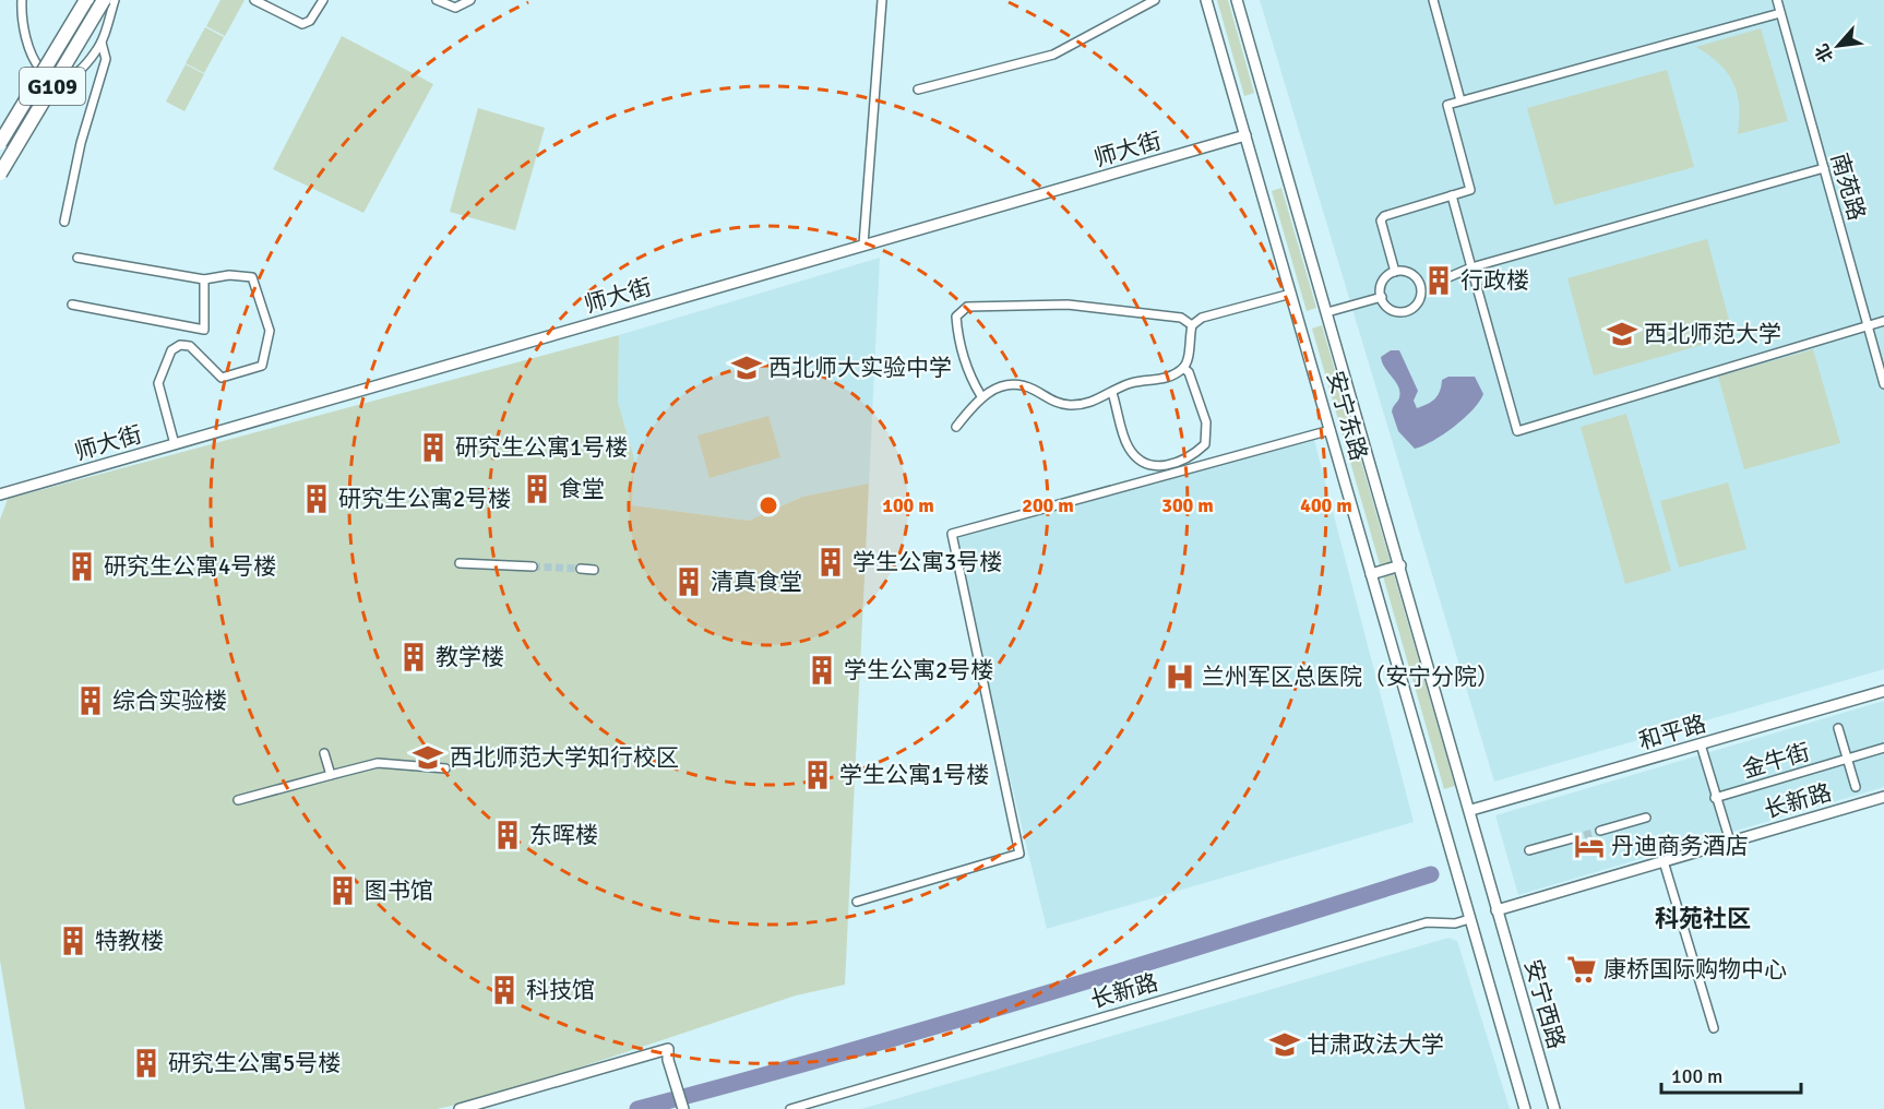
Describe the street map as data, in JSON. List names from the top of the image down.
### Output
{
  "streets": {
    "highway": ["G109"],
    "street": [
      "师大街",
      "南苑路",
      "安宁东路",
      "和平路",
      "金牛街",
      "长新路",
      "安宁西路"
    ]
  },
  "crossings": [
    ["师大街", "安宁东路"],
    ["安宁东路", "和平路"],
    ["安宁东路", "长新路"],
    ["安宁东路", "安宁西路"],
    ["和平路", "金牛街"],
    ["金牛街", "长新路"],
    ["长新路", "安宁西路"]
  ],
  "districts": ["科苑社区"],
  "places": {
    "building": [
      "行政楼",
      "研究生公寓1号楼",
      "食堂",
      "研究生公寓2号楼",
      "学生公寓3号楼",
      "研究生公寓4号楼",
      "清真食堂",
      "教学楼",
      "学生公寓2号楼",
      "综合实验楼",
      "学生公寓1号楼",
      "东晖楼",
      "图书馆",
      "特教楼",
      "科技馆",
      "研究生公寓5号楼"
    ],
    "school or university": [
      "西北师范大学",
      "西北师大实验中学",
      "西北师范大学知行校区",
      "甘肃政法大学"
    ],
    "hospital": ["兰州军区总医院（安宁分院）"],
    "hotel": ["丹迪商务酒店"],
    "supermarket": ["康桥国际购物中心"]
  },
  "scale_bar": "100 m",
  "north": "bottom left",
  "rings": [
    "100 m",
    "200 m",
    "300 m",
    "400 m"
  ]
}
